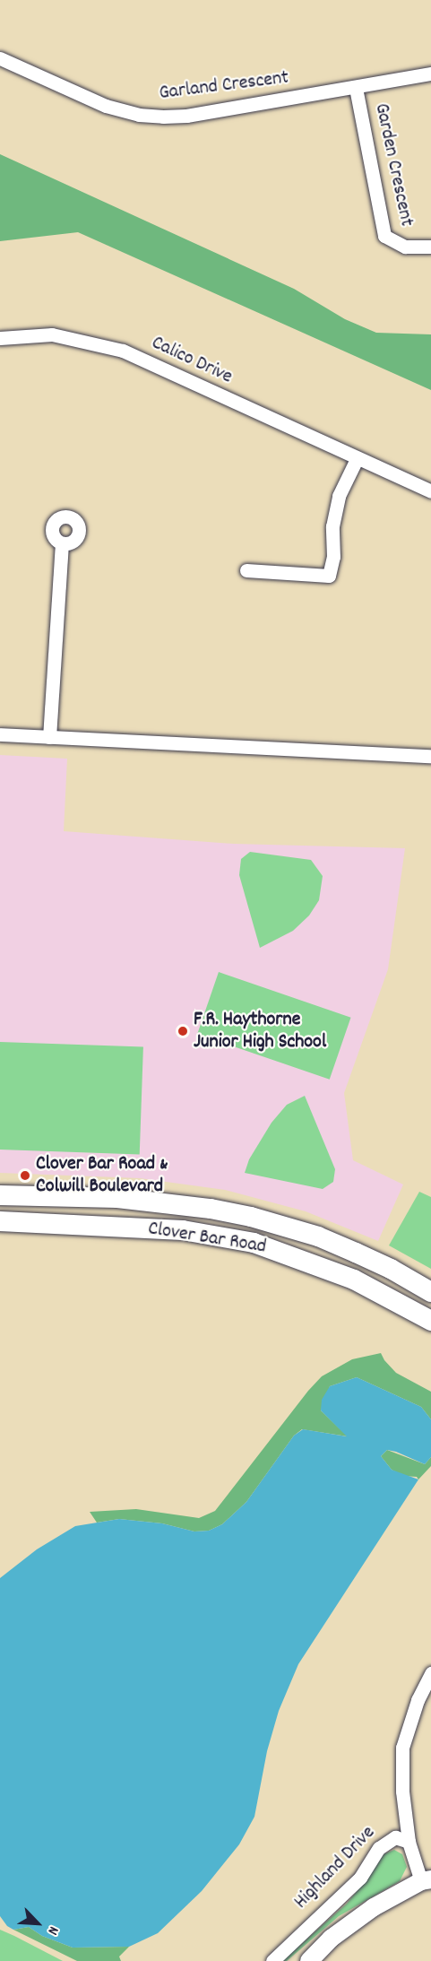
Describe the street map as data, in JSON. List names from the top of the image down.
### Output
{
  "streets": {
    "main road": ["Clover Bar Road"],
    "street": [
      "Garland Crescent",
      "Garden Crescent",
      "Calico Drive",
      "Highland Drive"
    ]
  },
  "crossings": [
    ["Garland Crescent", "Garden Crescent"]
  ],
  "places": ["F.R. Haythorne Junior High School", "Clover Bar Road & Colwill Boulevard"],
  "north": "bottom right"
}
